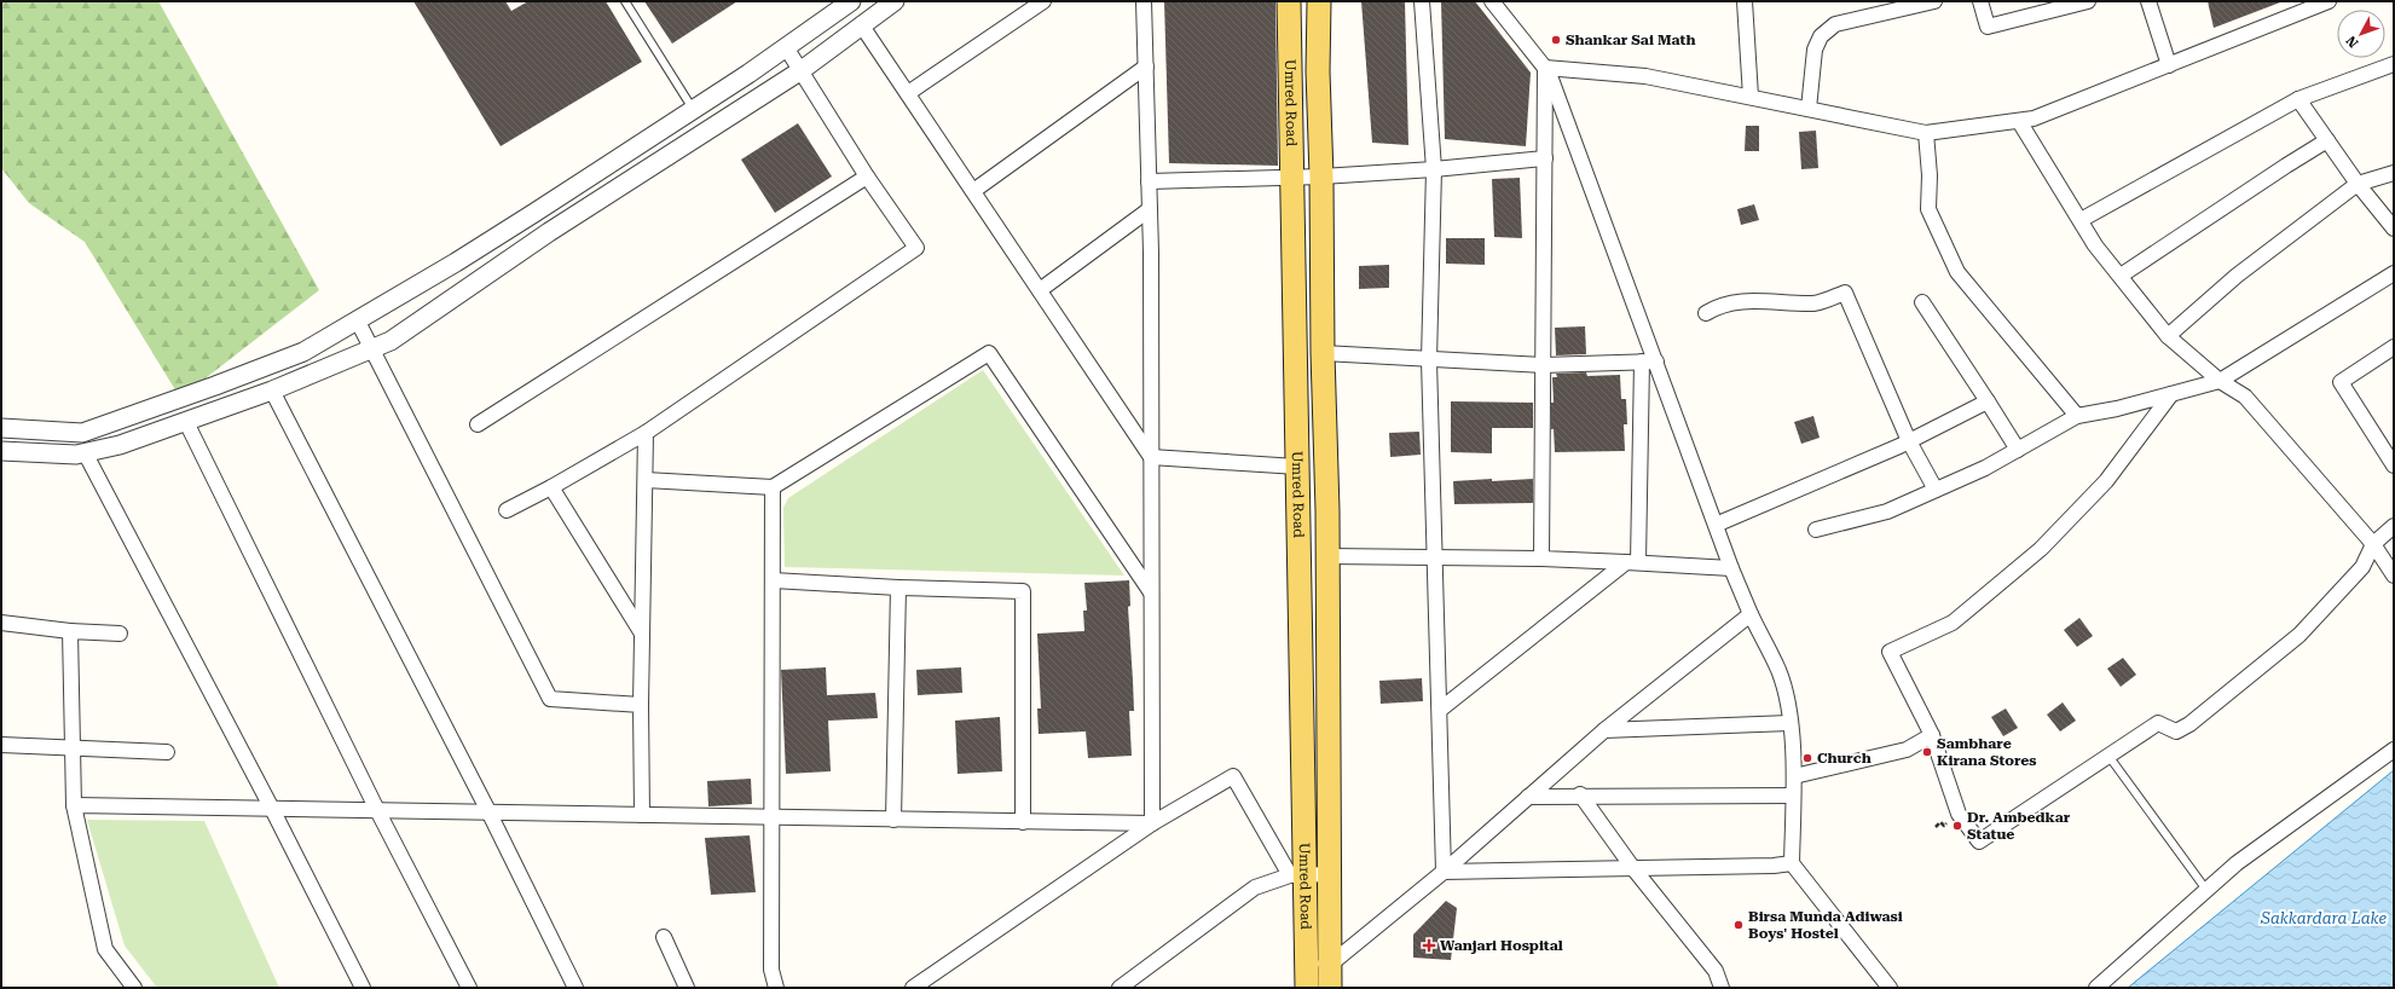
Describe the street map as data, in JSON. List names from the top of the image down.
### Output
{
  "streets": {
    "main road": ["Umred Road"]
  },
  "water": ["Sakkardara Lake"],
  "places": {
    "other": [
      "Shankar Sai Math",
      "Sambhare Kirana Stores",
      "Church",
      "Dr. Ambedkar Statue",
      "Birsa Munda Adiwasi Boys' Hostel"
    ],
    "health": ["Wanjari Hospital"]
  },
  "north": "bottom left"
}
